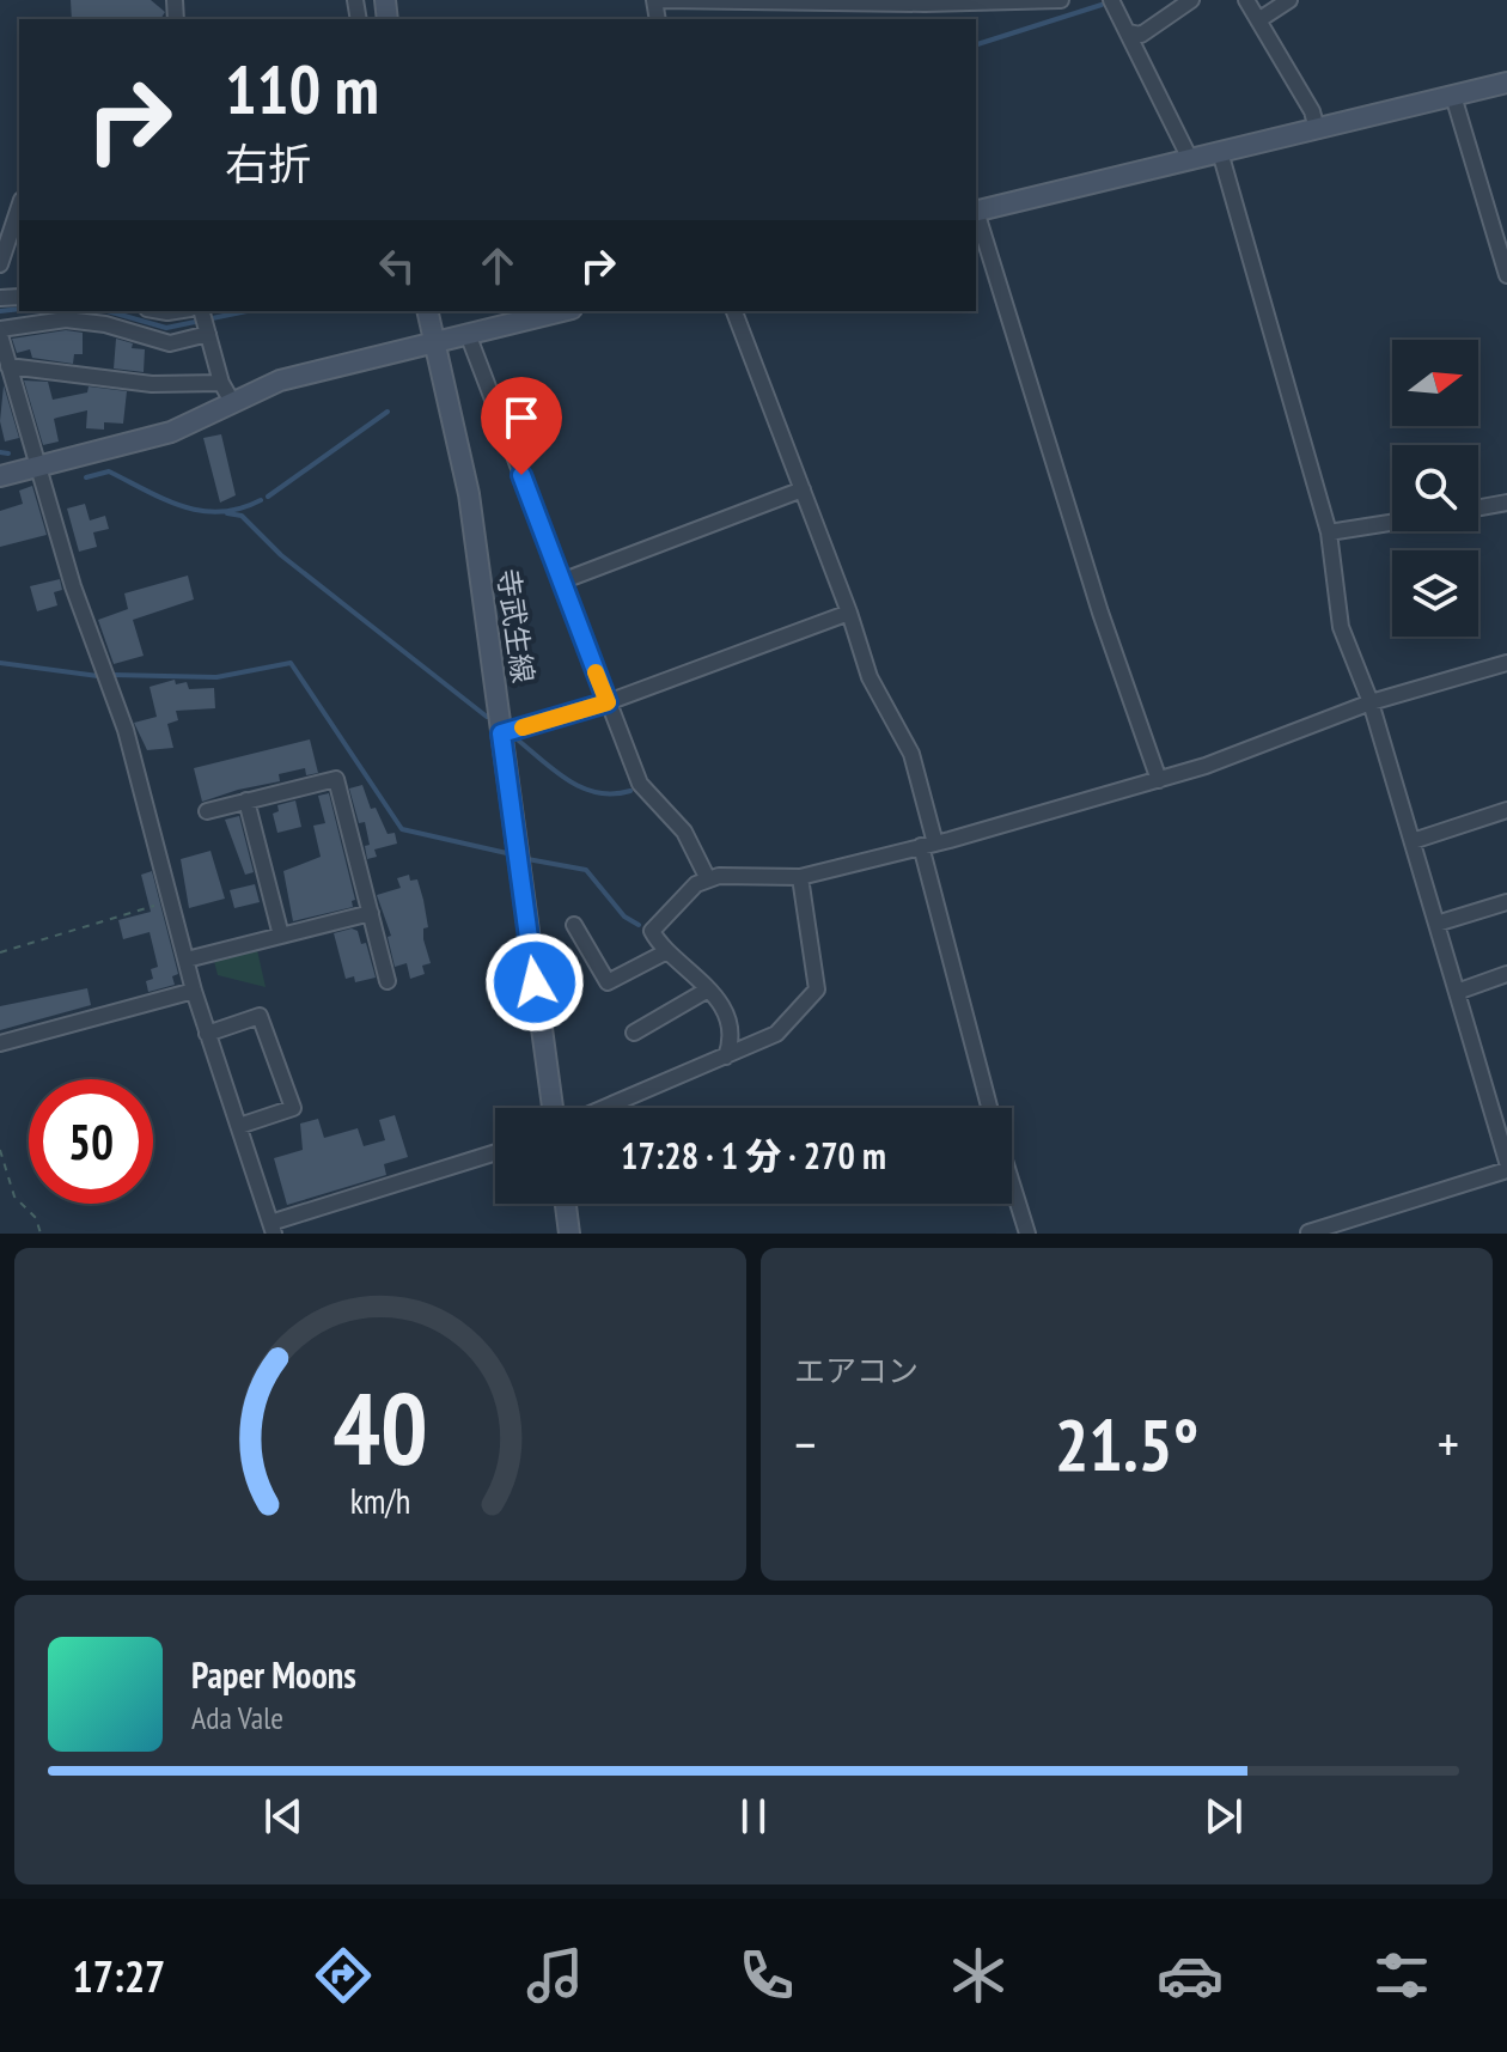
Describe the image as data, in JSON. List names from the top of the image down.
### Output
{
  "streets": {
    "street": ["寺武生線"]
  },
  "north": "right",
  "page": {
    "turn": ["110 m", "右折"],
    "limit": "50",
    "trip": "17:28 · 1 分 · 270 m",
    "tile": "エアコン",
    "heat": ["−", "21.5°", "+"],
    "song": ["Paper Moons", "Ada Vale"],
    "tabs": "17:27",
    "gauge": ["40", "km/h"]
  }
}
